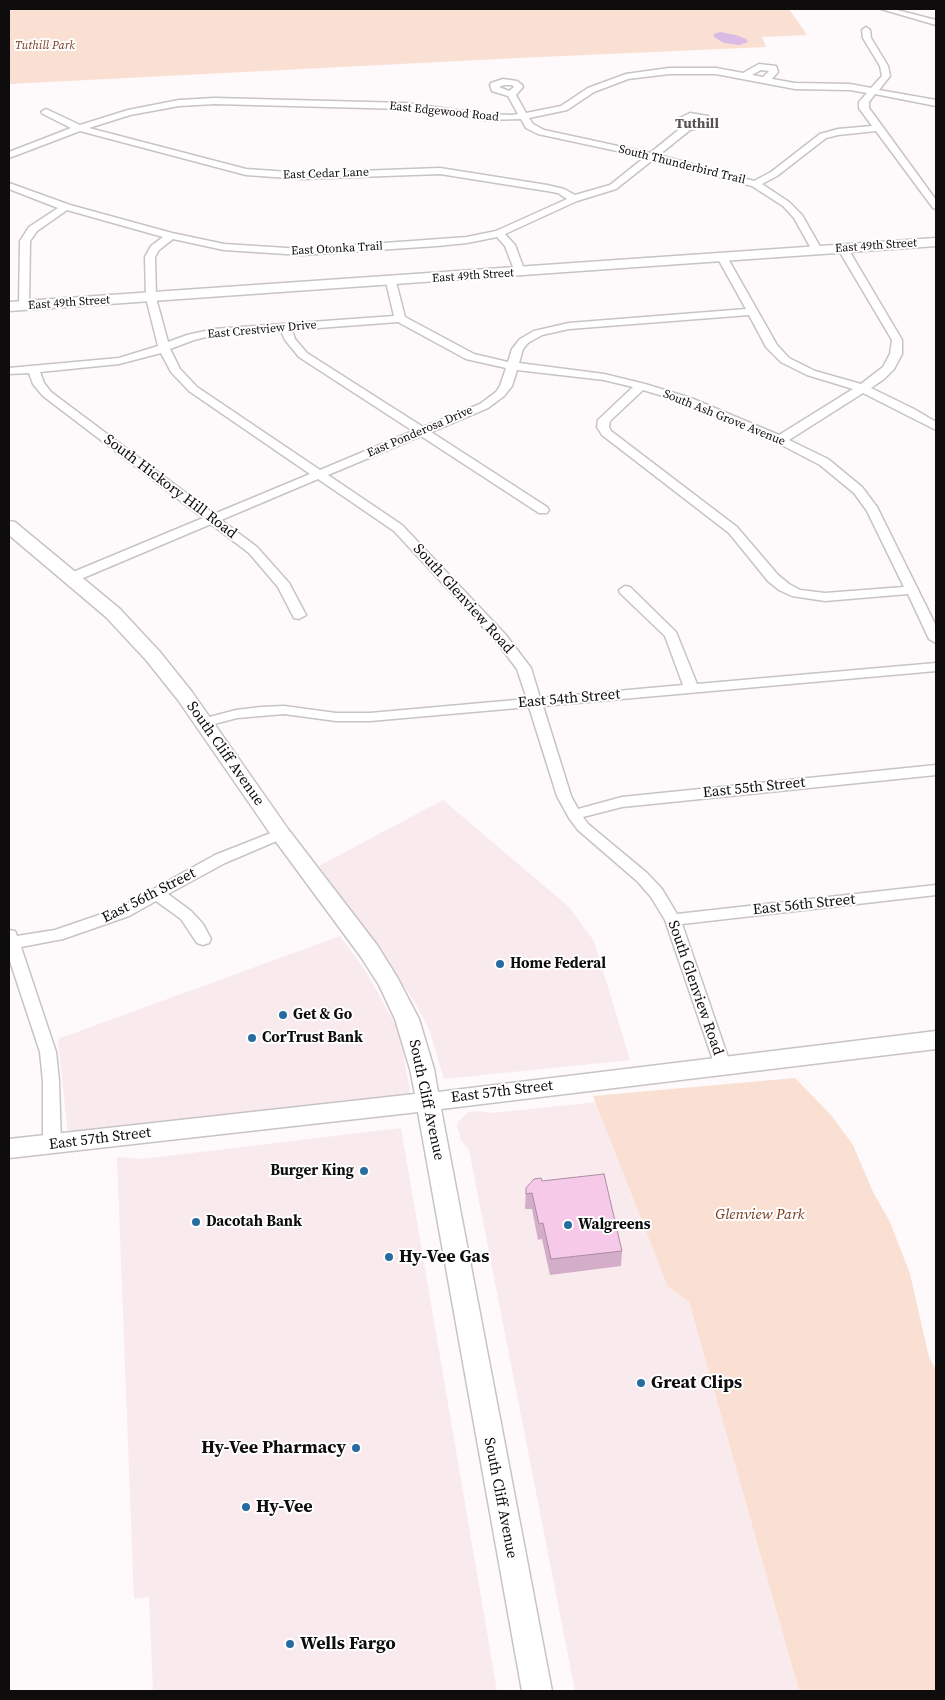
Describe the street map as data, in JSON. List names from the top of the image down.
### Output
{
  "streets": {
    "main road": ["East 49th Street", "South Cliff Avenue", "East 57th Street"],
    "street": [
      "East Edgewood Road",
      "South Thunderbird Trail",
      "East Cedar Lane",
      "East Otonka Trail",
      "East Crestview Drive",
      "South Ash Grove Avenue",
      "East Ponderosa Drive",
      "South Hickory Hill Road",
      "South Glenview Road",
      "East 54th Street",
      "East 55th Street",
      "East 56th Street"
    ]
  },
  "crossings": [
    ["East Edgewood Road", "South Thunderbird Trail"],
    ["East Edgewood Road", "East Cedar Lane"],
    ["South Thunderbird Trail", "East 49th Street"],
    ["South Thunderbird Trail", "East Otonka Trail"],
    ["East Cedar Lane", "East Otonka Trail"],
    ["East 49th Street", "South Glenview Road"],
    ["East Otonka Trail", "South Glenview Road"],
    ["East Crestview Drive", "South Ash Grove Avenue"],
    ["East Crestview Drive", "South Hickory Hill Road"],
    ["East Crestview Drive", "South Glenview Road"],
    ["South Ash Grove Avenue", "East Ponderosa Drive"],
    ["East Ponderosa Drive", "South Hickory Hill Road"],
    ["East Ponderosa Drive", "South Glenview Road"],
    ["East Ponderosa Drive", "South Cliff Avenue"],
    ["South Glenview Road", "East 54th Street"],
    ["South Glenview Road", "East 55th Street"],
    ["South Glenview Road", "East 56th Street"],
    ["South Glenview Road", "East 57th Street"],
    ["East 54th Street", "South Cliff Avenue"],
    ["South Cliff Avenue", "East 56th Street"],
    ["South Cliff Avenue", "East 57th Street"]
  ],
  "districts": ["Tuthill"],
  "parks": ["Tuthill Park", "Glenview Park"],
  "places": [
    "Home Federal",
    "Get & Go",
    "CorTrust Bank",
    "Burger King",
    "Dacotah Bank",
    "Walgreens",
    "Hy-Vee Gas",
    "Great Clips",
    "Hy-Vee Pharmacy",
    "Hy-Vee",
    "Wells Fargo"
  ]
}
